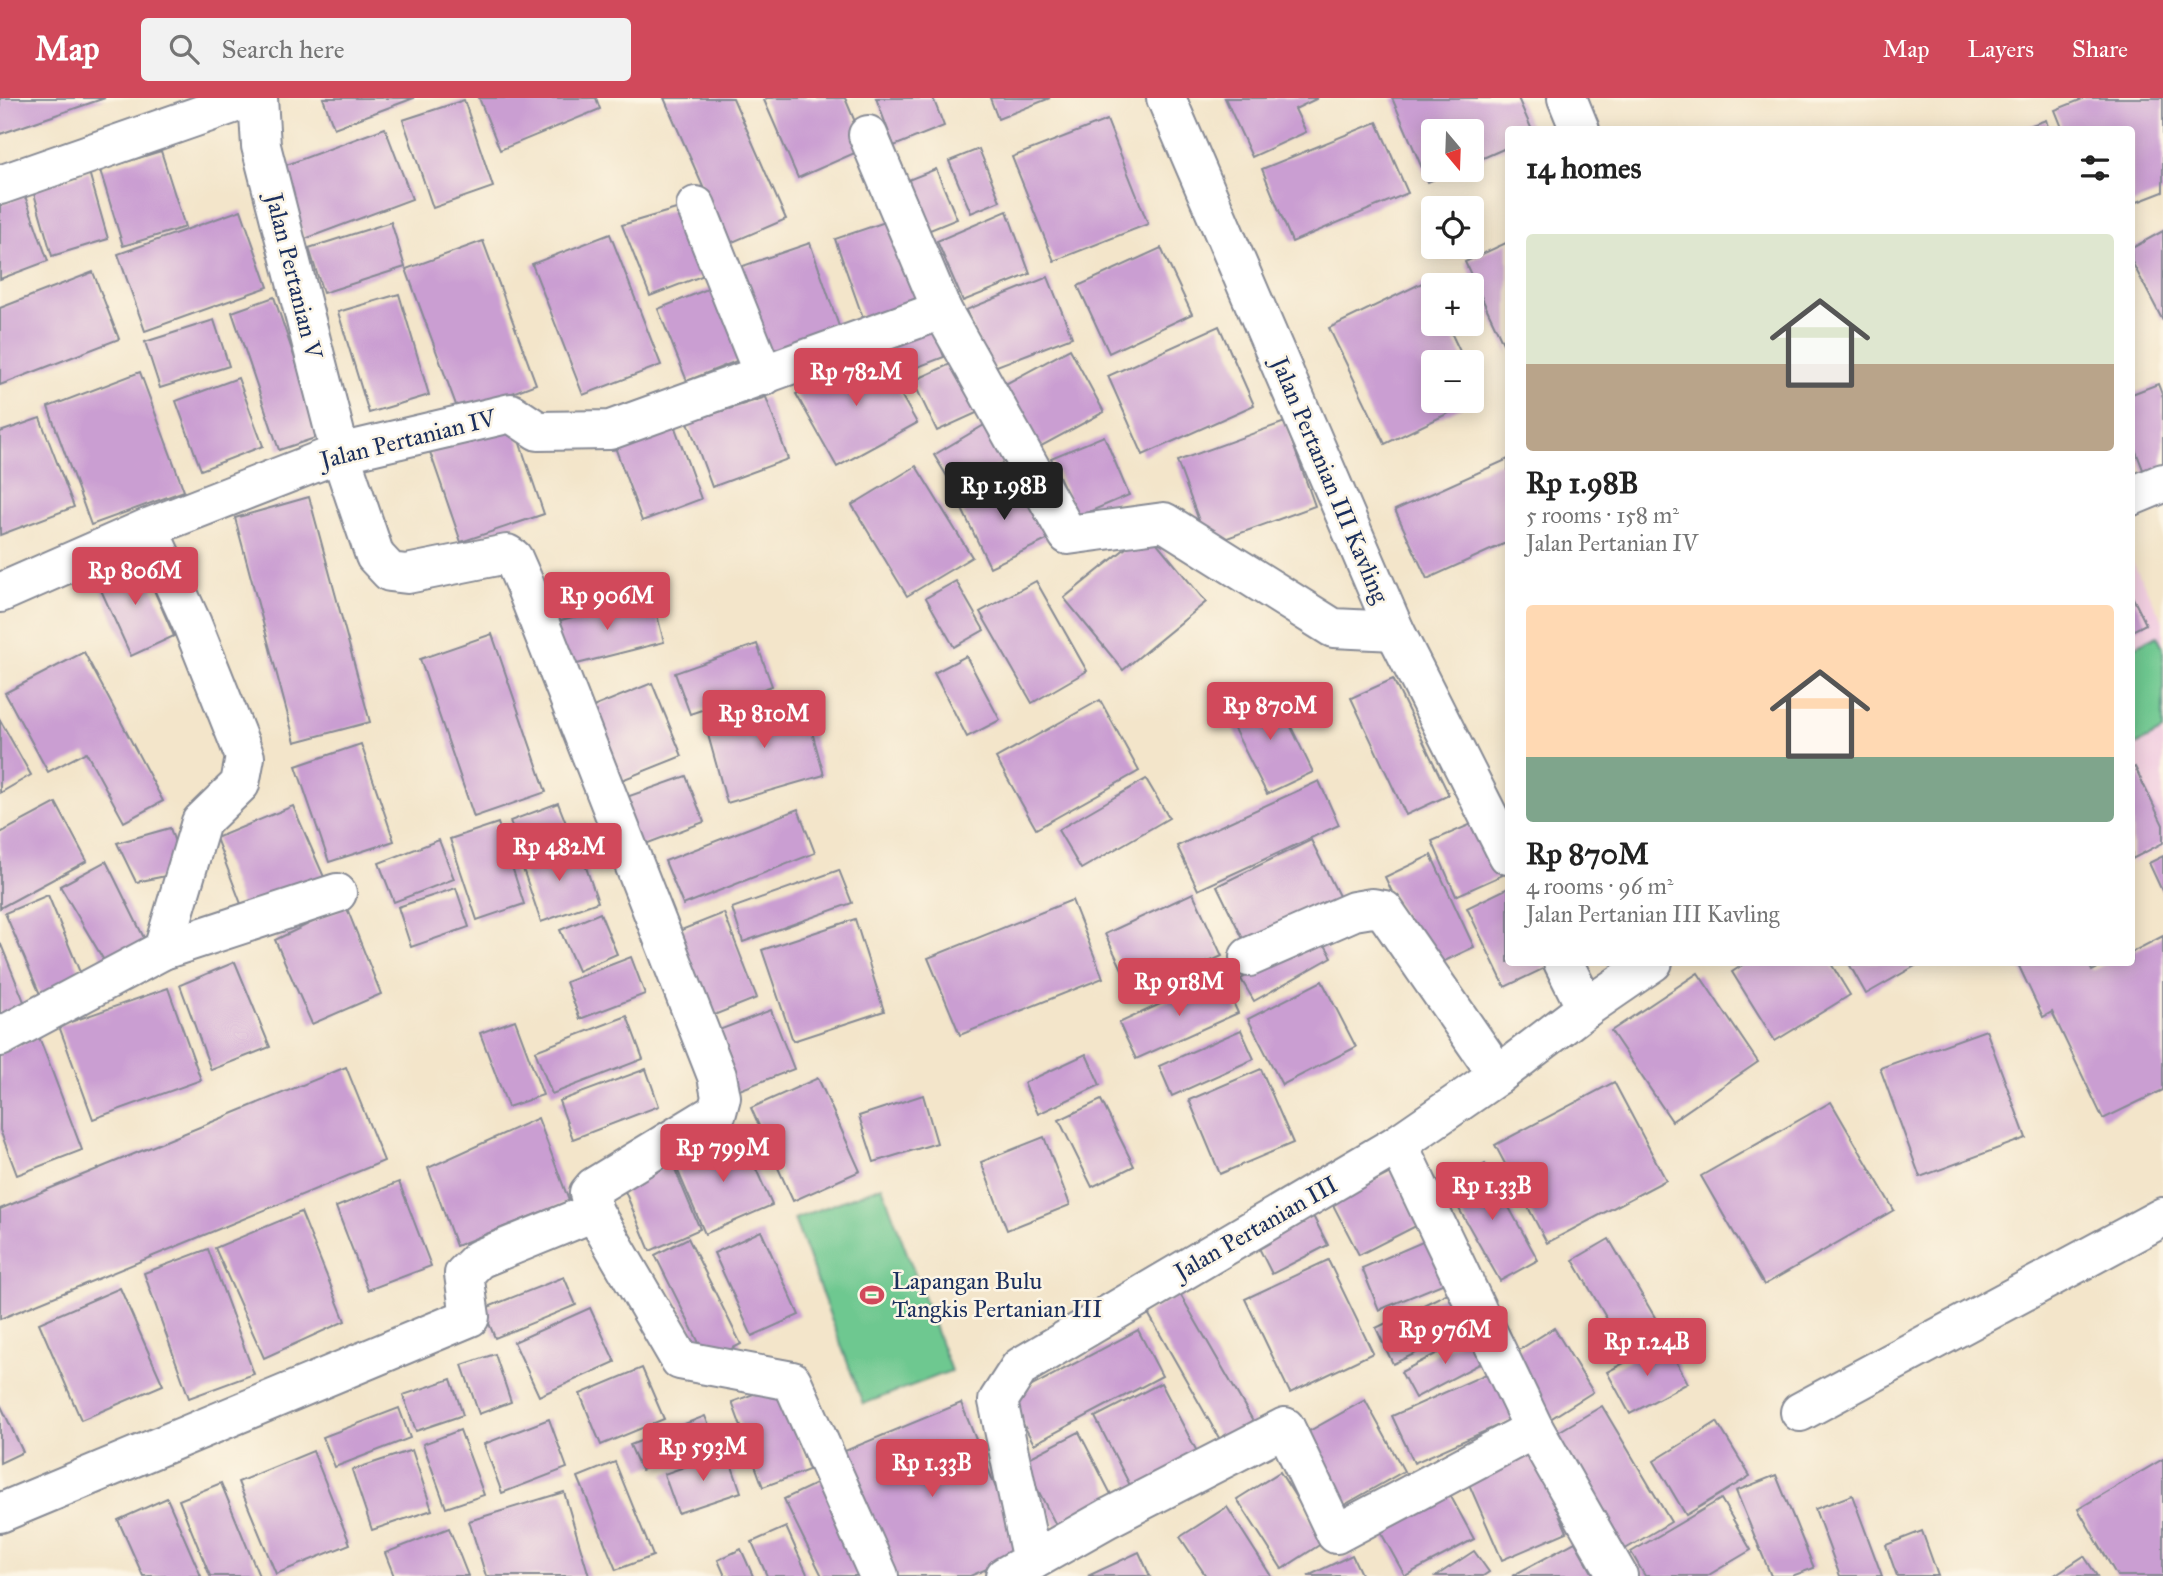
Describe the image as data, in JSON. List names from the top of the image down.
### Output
{
  "streets": {
    "street": [
      "Jalan Pertanian V",
      "Jalan Pertanian IV",
      "Jalan Pertanian III Kavling",
      "Jalan Pertanian III"
    ]
  },
  "crossings": [
    ["Jalan Pertanian V", "Jalan Pertanian IV"]
  ],
  "places": {
    "sports": ["Lapangan Bulu Tangkis Pertanian III"]
  },
  "north": "bottom",
  "page": {
    "header": "Map",
    "search": "Search here",
    "nav": ["Map", "Layers", "Share"],
    "map_buttons": ["+", "−"],
    "heading": "14 homes",
    "list": [
      {
        "name": "Rp 1.98B",
        "note": "5 rooms · 158 m² · Jalan Pertanian IV"
      },
      {
        "name": "Rp 870M",
        "note": "4 rooms · 96 m² · Jalan Pertanian III Kavling"
      }
    ],
    "price": [
      "Rp 782M",
      "Rp 1.98B",
      "Rp 806M",
      "Rp 906M",
      "Rp 870M",
      "Rp 810M",
      "Rp 482M",
      "Rp 918M",
      "Rp 799M",
      "Rp 1.33B",
      "Rp 976M",
      "Rp 1.24B",
      "Rp 593M",
      "Rp 1.33B"
    ]
  }
}
